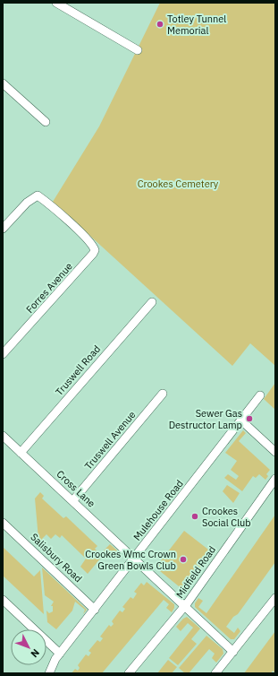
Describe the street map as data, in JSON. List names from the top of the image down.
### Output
{
  "streets": {
    "street": [
      "Forres Avenue",
      "Truswell Road",
      "Truswell Avenue",
      "Cross Lane",
      "Mulehouse Road",
      "Salisbury Road",
      "Midfield Road"
    ]
  },
  "crossings": [
    ["Truswell Road", "Cross Lane"],
    ["Truswell Avenue", "Cross Lane"],
    ["Cross Lane", "Mulehouse Road"],
    ["Cross Lane", "Midfield Road"],
    ["Mulehouse Road", "Salisbury Road"]
  ],
  "parks": ["Crookes Cemetery"],
  "places": [
    "Totley Tunnel Memorial",
    "Sewer Gas Destructor Lamp",
    "Crookes Social Club",
    "Crookes Wmc Crown Green Bowls Club"
  ],
  "north": "bottom right"
}
